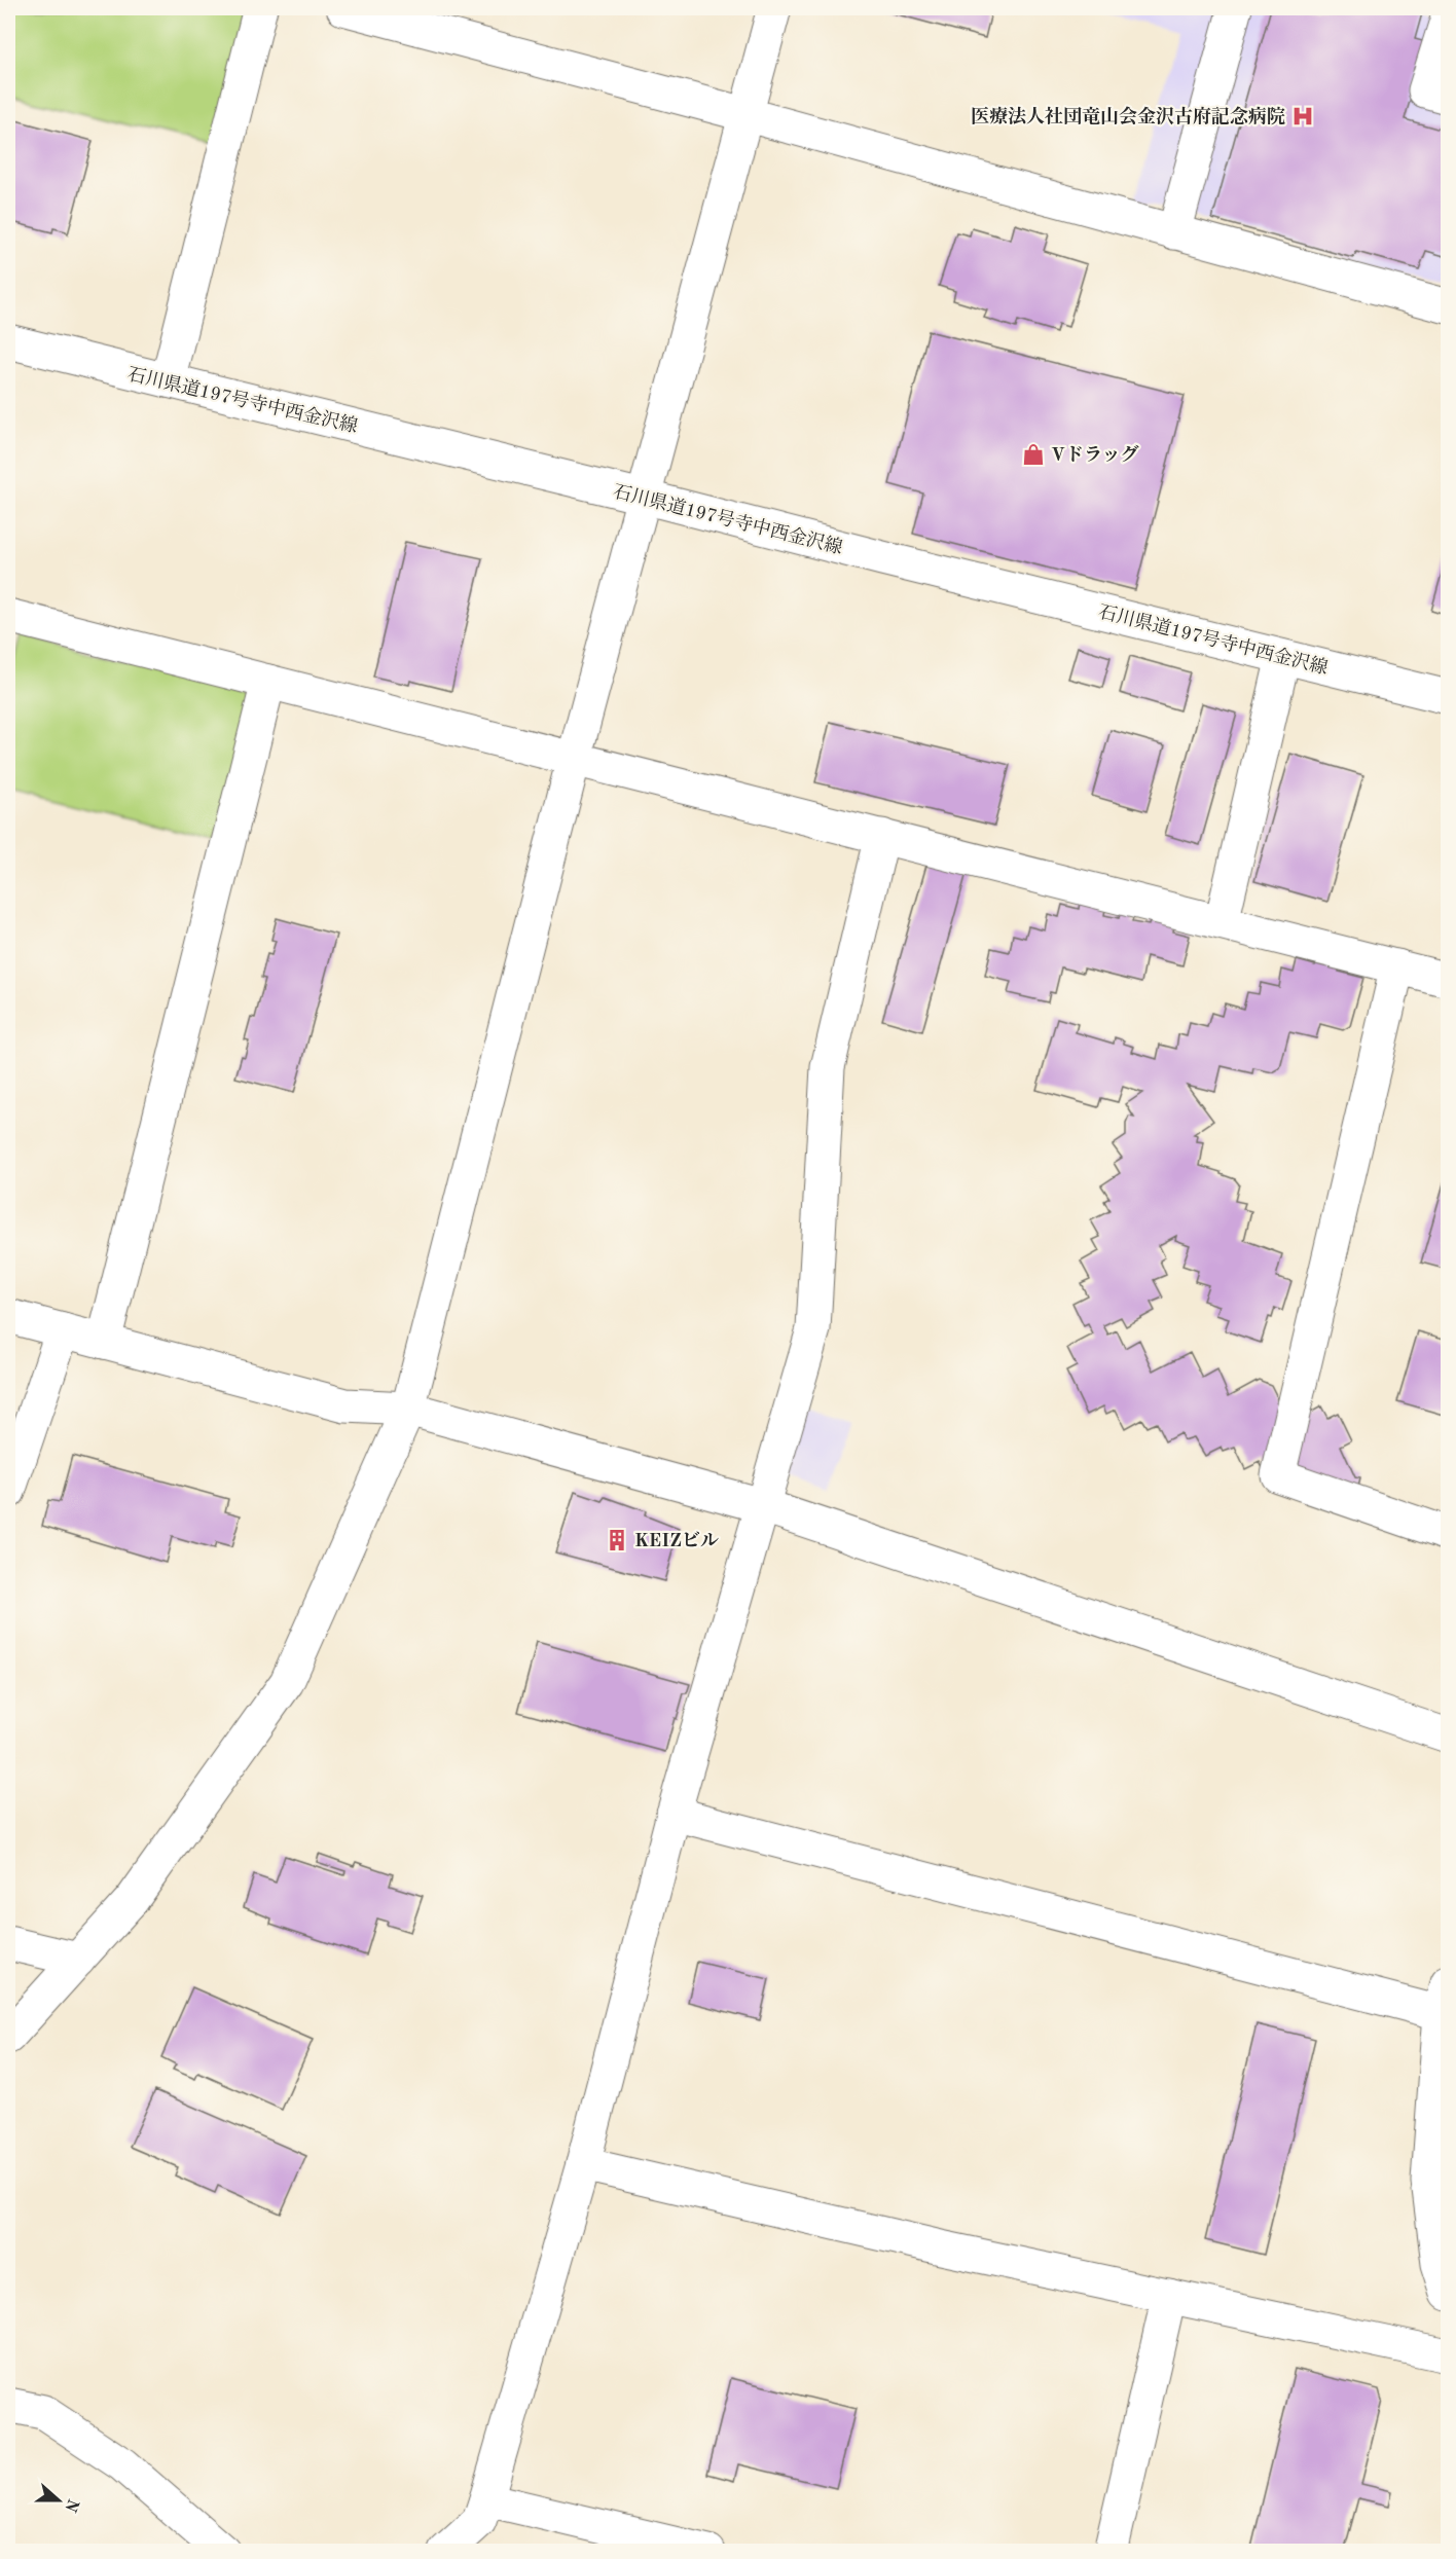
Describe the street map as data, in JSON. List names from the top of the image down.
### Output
{
  "streets": {
    "street": ["石川県道197号寺中西金沢線"]
  },
  "places": {
    "hospital": ["医療法人社団竜山会金沢古府記念病院"],
    "shop": ["Vドラッグ"],
    "building": ["KEIZビル"]
  },
  "north": "right"
}
